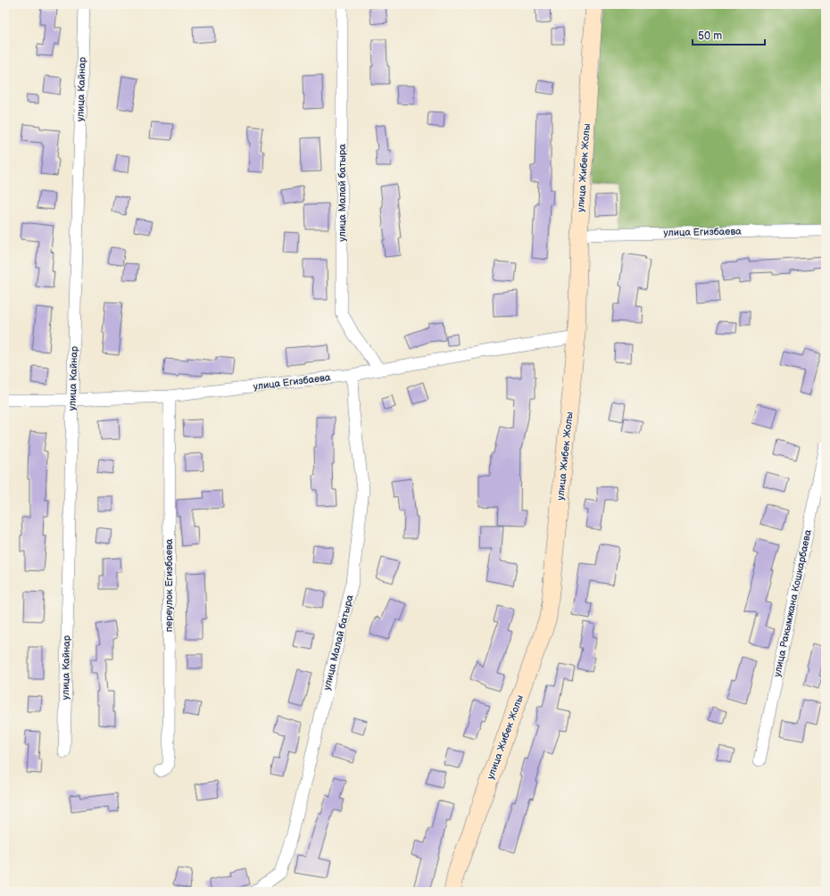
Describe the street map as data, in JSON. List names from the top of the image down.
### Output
{
  "streets": {
    "main road": ["улица Жибек Жолы"],
    "street": [
      "улица Кайнар",
      "улица Малай батыра",
      "улица Егизбаева",
      "переулок Егизбаева",
      "улица Ракымжана Кошкарбаева"
    ]
  },
  "crossings": [
    ["улица Кайнар", "улица Егизбаева"],
    ["улица Жибек Жолы", "улица Егизбаева"],
    ["улица Малай батыра", "улица Егизбаева"],
    ["улица Егизбаева", "переулок Егизбаева"]
  ],
  "scale_bar": "50 m"
}
